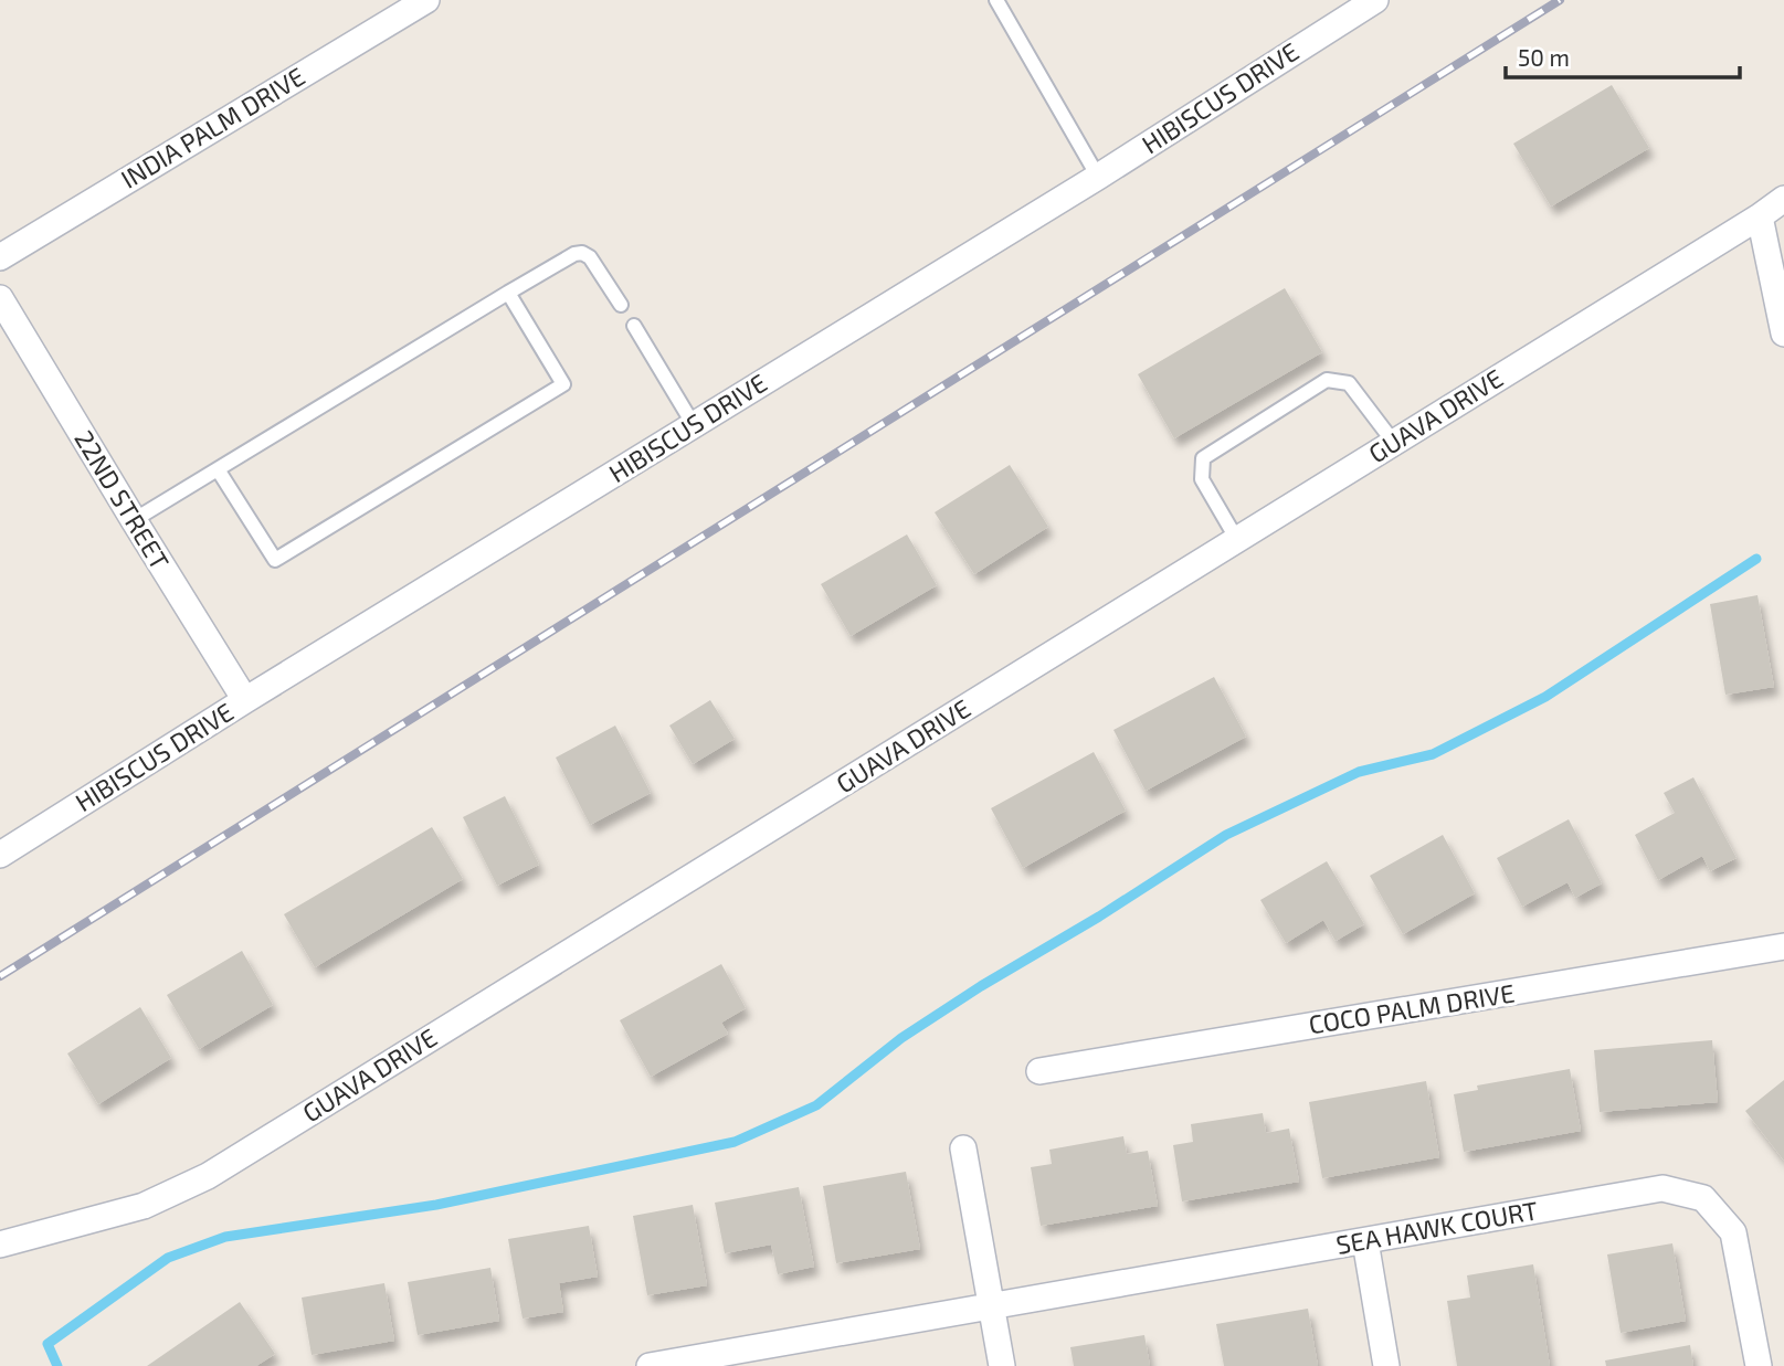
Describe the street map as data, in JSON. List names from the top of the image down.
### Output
{
  "streets": {
    "street": [
      "HIBISCUS DRIVE",
      "INDIA PALM DRIVE",
      "GUAVA DRIVE",
      "22ND STREET",
      "COCO PALM DRIVE",
      "SEA HAWK COURT"
    ]
  },
  "crossings": [
    ["HIBISCUS DRIVE", "22ND STREET"]
  ],
  "scale_bar": "50 m"
}
